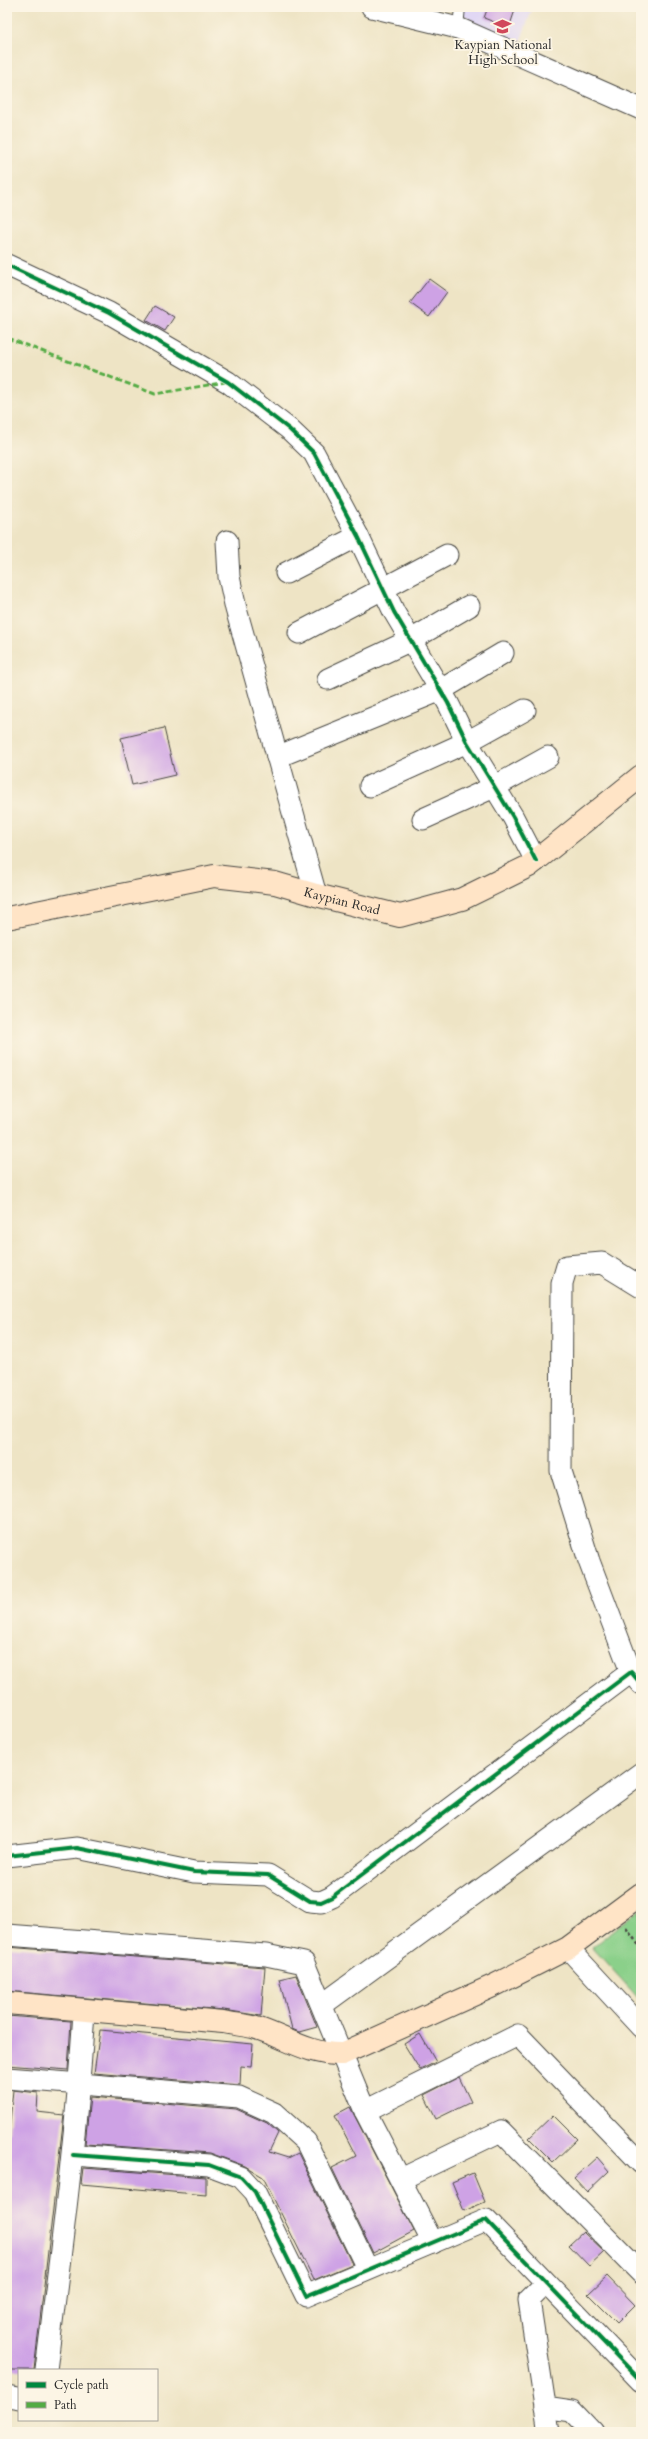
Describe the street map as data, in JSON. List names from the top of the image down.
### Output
{
  "streets": {
    "main road": ["Kaypian Road"]
  },
  "places": {
    "school or university": ["Kaypian National High School"]
  },
  "legend": ["Cycle path", "Path"]
}
